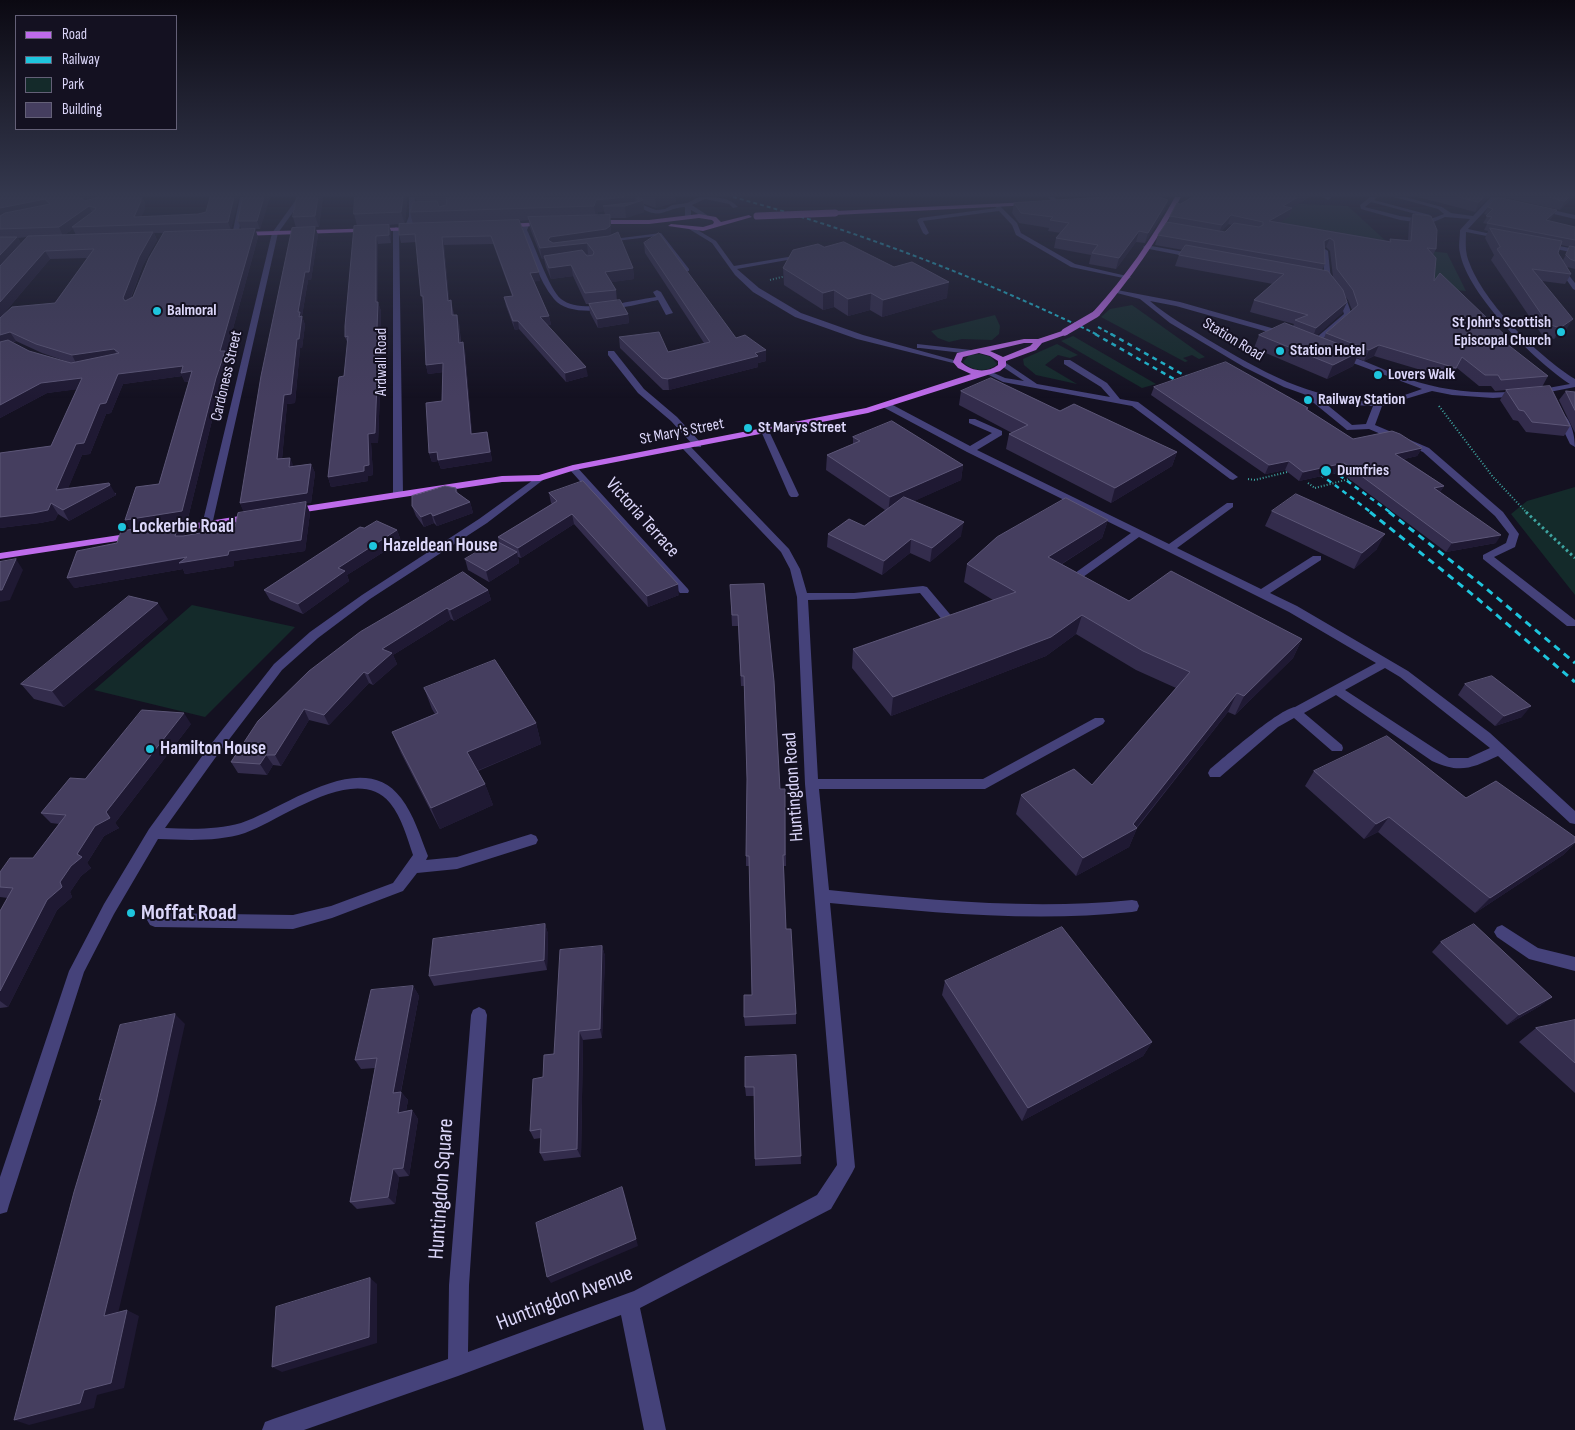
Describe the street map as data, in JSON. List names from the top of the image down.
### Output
{
  "streets": {
    "main road": ["St Mary's Street"],
    "street": [
      "Station Road",
      "Ardwall Road",
      "Cardoness Street",
      "Victoria Terrace",
      "Huntingdon Road",
      "Huntingdon Square",
      "Huntingdon Avenue"
    ]
  },
  "crossings": [
    ["St Mary's Street", "Victoria Terrace"],
    ["St Mary's Street", "Huntingdon Road"],
    ["Huntingdon Road", "Huntingdon Avenue"],
    ["Huntingdon Square", "Huntingdon Avenue"]
  ],
  "places": [
    "Balmoral",
    "St John's Scottish Episcopal Church",
    "Station Hotel",
    "Lovers Walk",
    "Railway Station",
    "St Marys Street",
    "Dumfries",
    "Lockerbie Road",
    "Hazeldean House",
    "Hamilton House",
    "Moffat Road"
  ],
  "legend": [
    "Road",
    "Railway",
    "Park",
    "Building"
  ]
}
